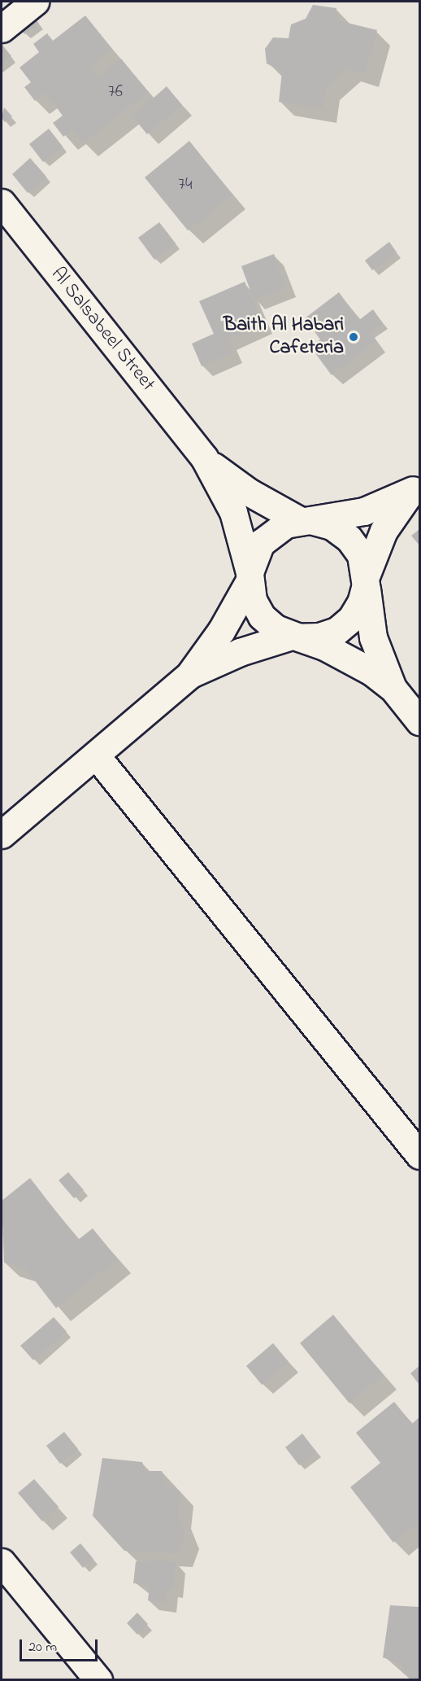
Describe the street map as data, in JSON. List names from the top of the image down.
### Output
{
  "streets": {
    "street": ["Al Salsabeel Street"]
  },
  "places": ["Baith Al Habari Cafeteria"],
  "house_numbers": ["76", "74"],
  "scale_bar": "20 m"
}
